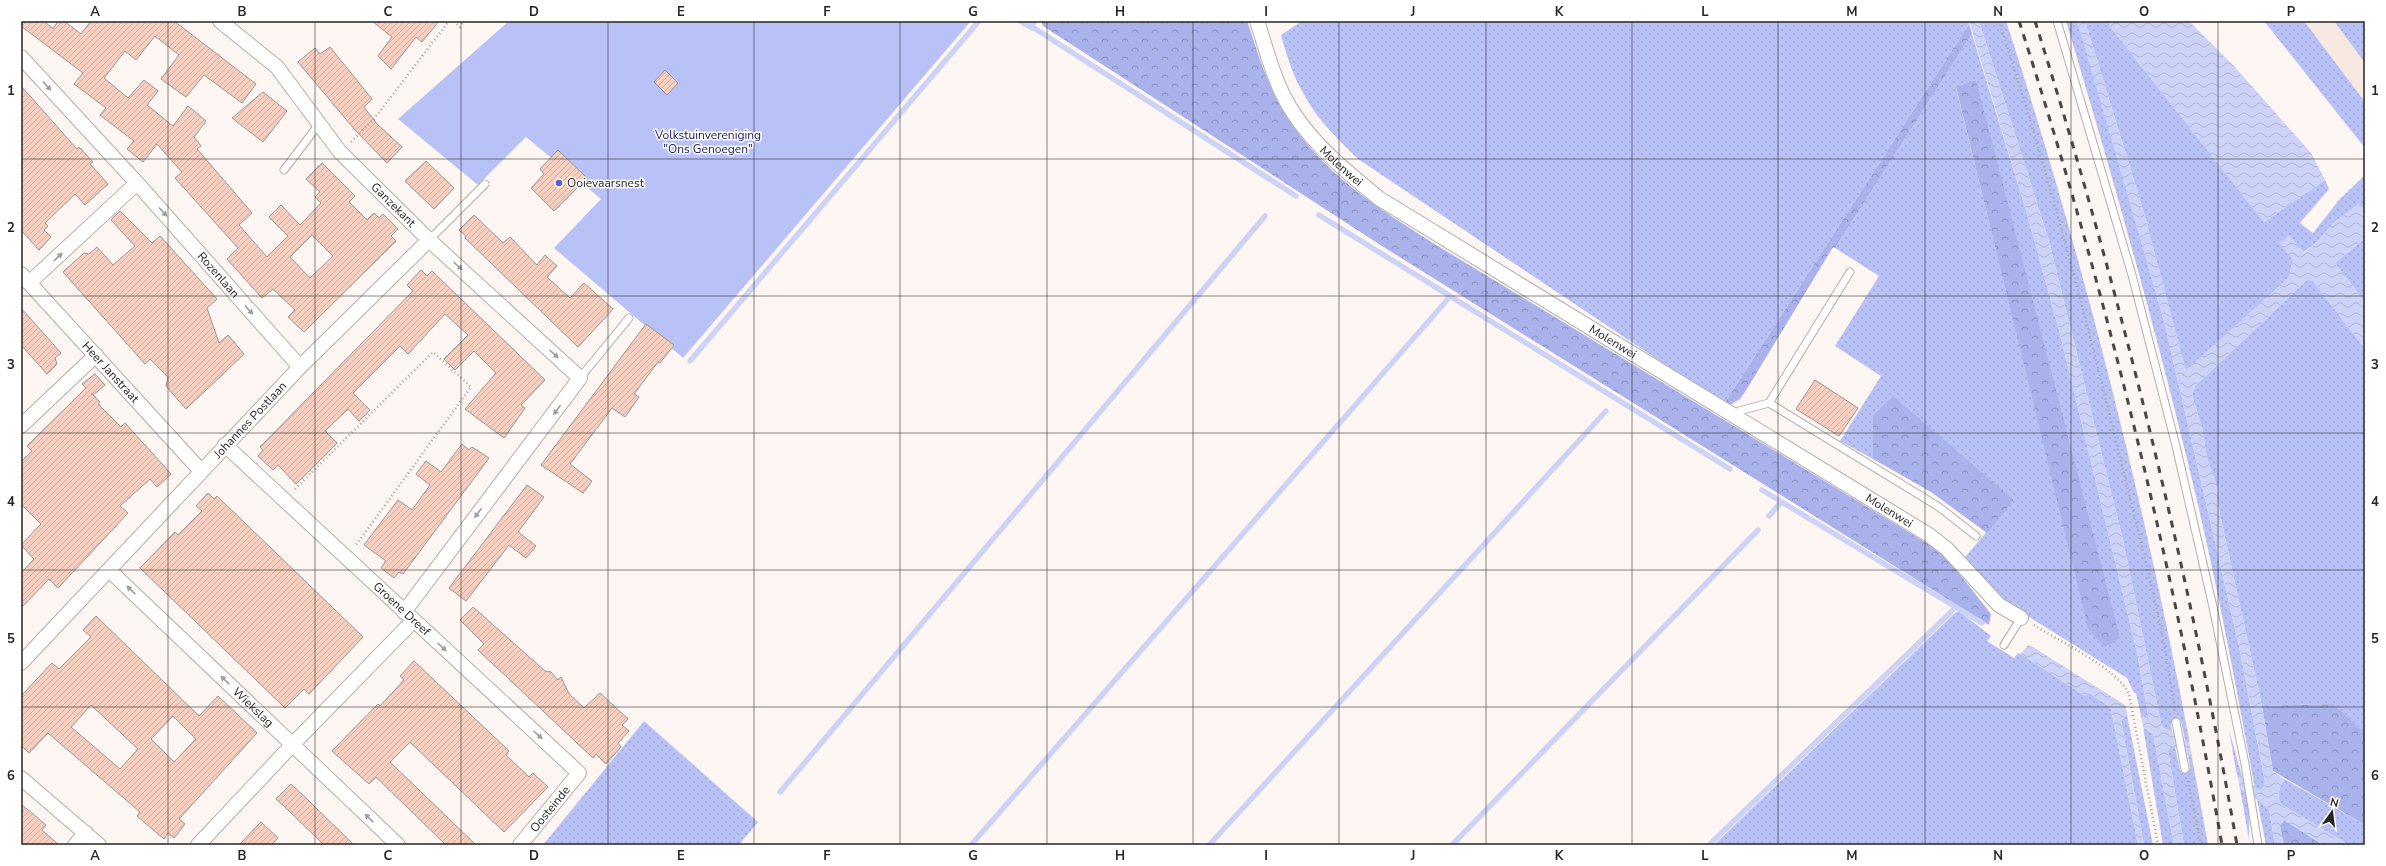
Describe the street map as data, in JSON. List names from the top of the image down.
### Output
{
  "streets": {
    "street": [
      "Molenwei",
      "Ganzekant",
      "Rozenlaan",
      "Heer Janstraat",
      "Johannes Postlaan",
      "Groene Dreef",
      "Wiekslag",
      "Oosteinde"
    ]
  },
  "crossings": [
    ["Ganzekant", "Johannes Postlaan"],
    ["Rozenlaan", "Johannes Postlaan"],
    ["Heer Janstraat", "Johannes Postlaan"],
    ["Johannes Postlaan", "Groene Dreef"],
    ["Johannes Postlaan", "Wiekslag"],
    ["Groene Dreef", "Oosteinde"]
  ],
  "one_way": [
    "Ganzekant",
    "Rozenlaan",
    "Groene Dreef",
    "Wiekslag"
  ],
  "parks": ["Volkstuinvereniging \"Ons Genoegen\""],
  "places": ["Ooievaarsnest"],
  "north": "top",
  "grid": {
    "columns": [
      "A",
      "B",
      "C",
      "D",
      "E",
      "F",
      "G",
      "H",
      "I",
      "J",
      "K",
      "L",
      "M",
      "N",
      "O",
      "P"
    ],
    "rows": [
      "1",
      "2",
      "3",
      "4",
      "5",
      "6"
    ]
  }
}
